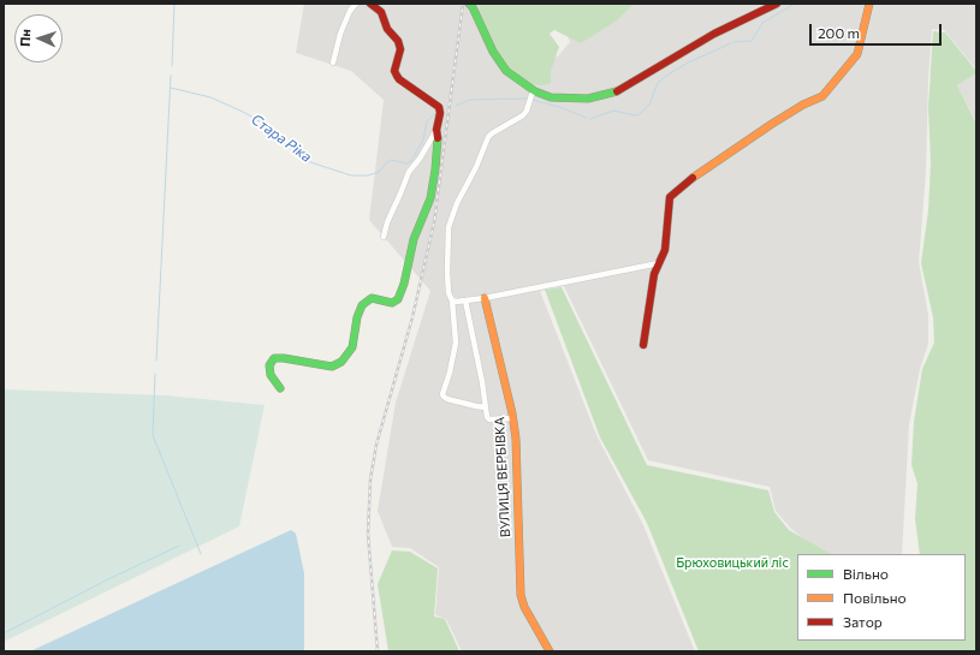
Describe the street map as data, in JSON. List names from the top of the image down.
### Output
{
  "streets": {
    "street": ["ВУЛИЦЯ ВЕРБІВКА"]
  },
  "water": ["Стара Ріка"],
  "parks": ["Брюховицький ліс"],
  "legend": ["Вільно", "Повільно", "Затор"],
  "scale_bar": "200 m",
  "north": "left"
}
